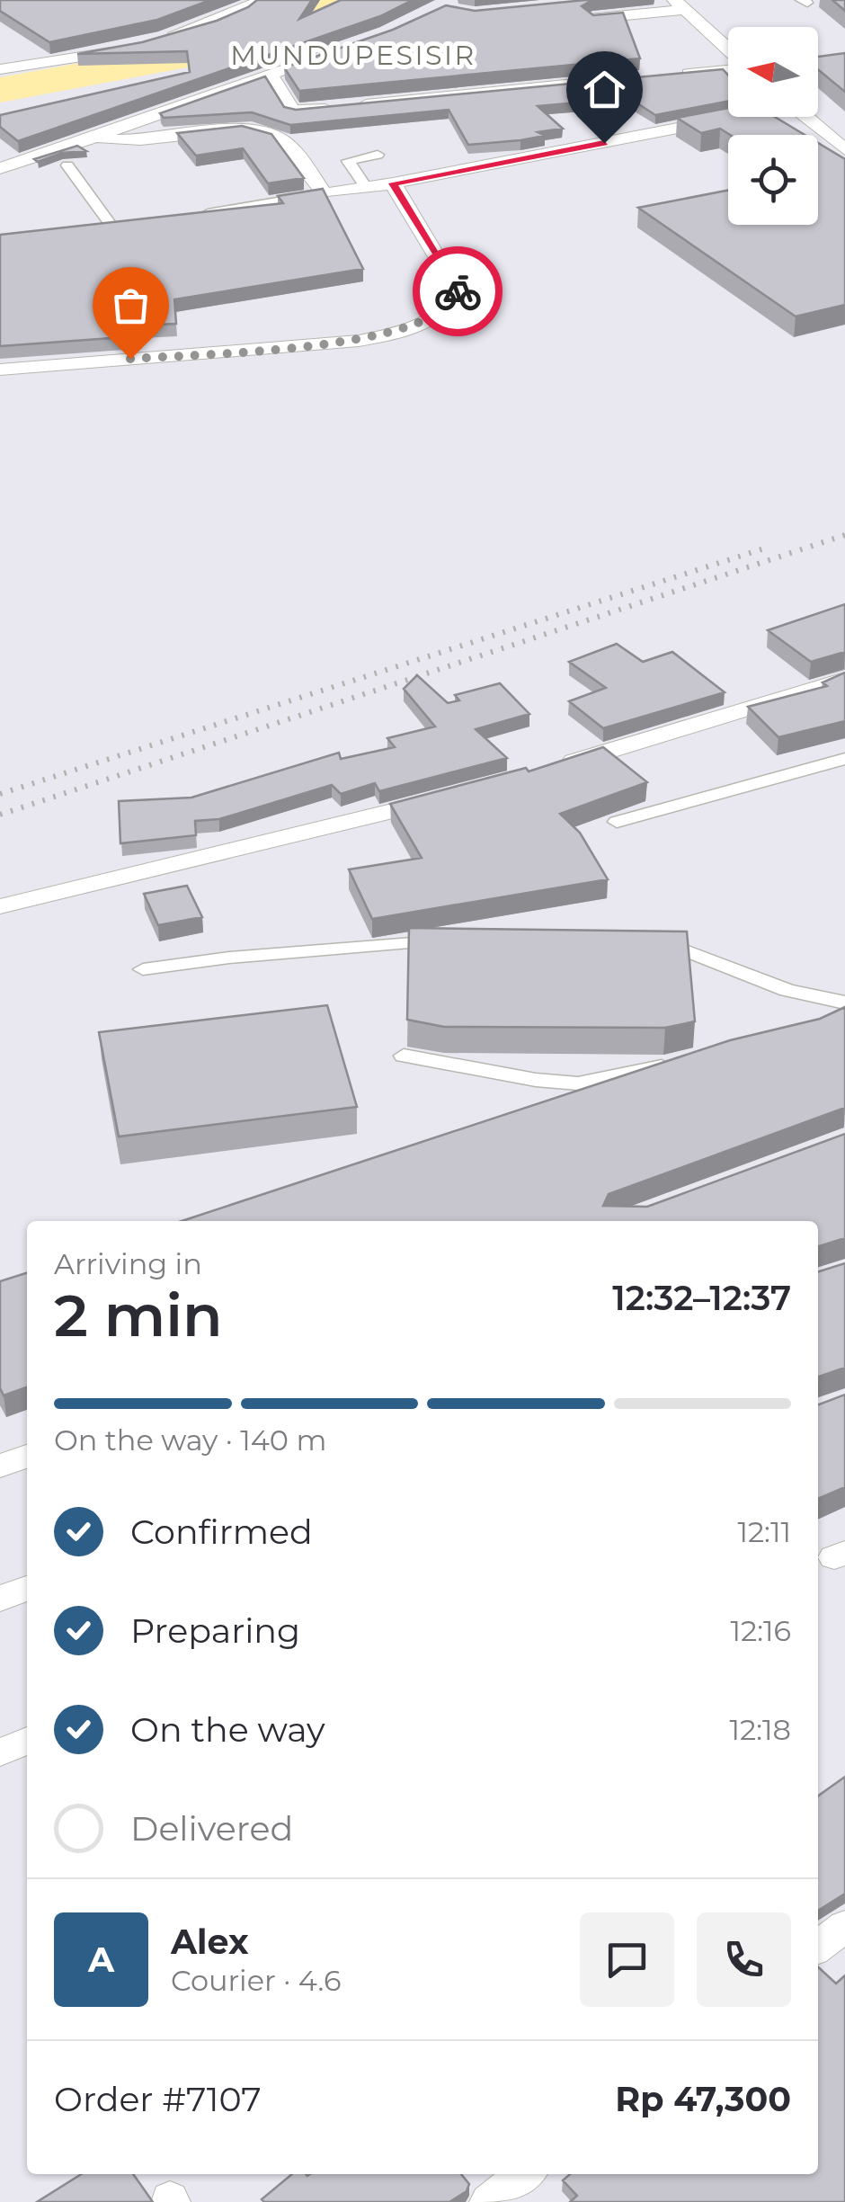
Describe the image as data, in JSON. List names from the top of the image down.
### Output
{
  "districts": ["MUNDUPESISIR"],
  "north": "left",
  "page": {
    "heading": ["2 min", "Arriving in", "12:32–12:37"],
    "panel": [
      "Alex",
      "Courier · 4.6",
      "Order #7107",
      "Rp 47,300"
    ],
    "bar": "On the way · 140 m",
    "list": [
      ["Confirmed", "12:11"],
      ["Preparing", "12:16"],
      ["On the way", "12:18"],
      "Delivered"
    ],
    "round": "A"
  }
}
